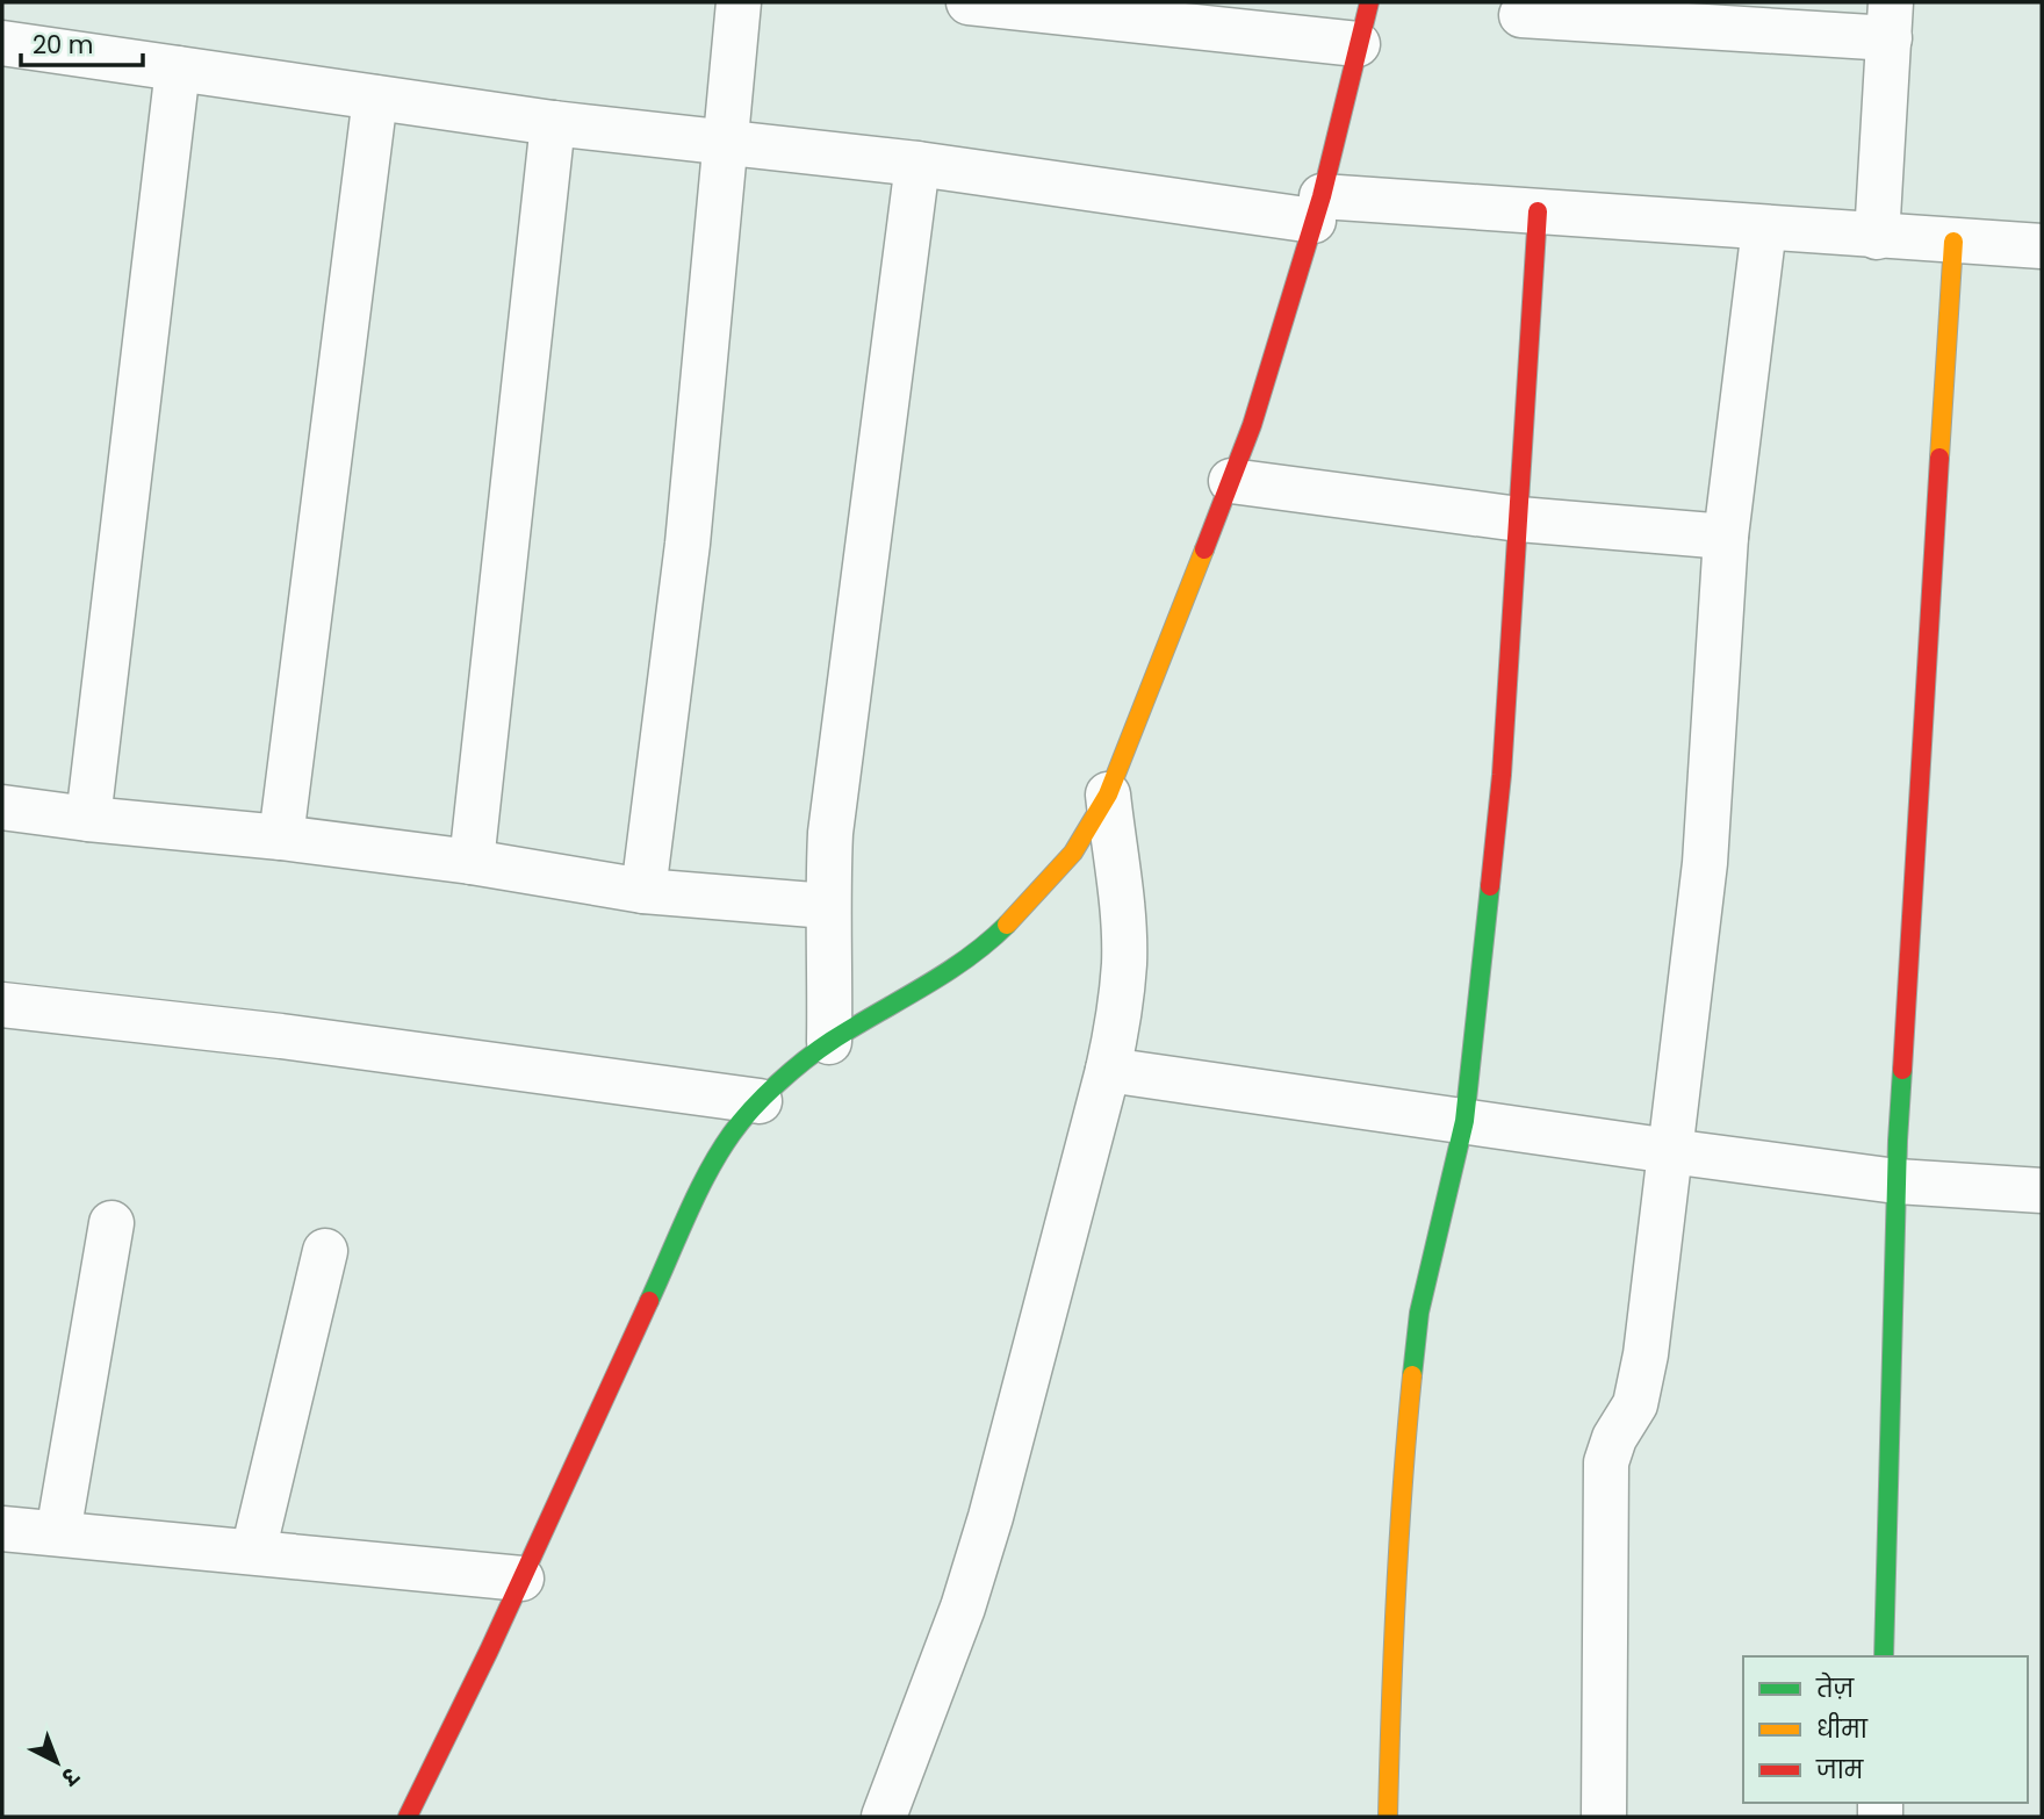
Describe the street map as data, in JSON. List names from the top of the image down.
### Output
{
  "legend": ["तेज़", "धीमा", "जाम"],
  "scale_bar": "20 m",
  "north": "bottom right"
}
